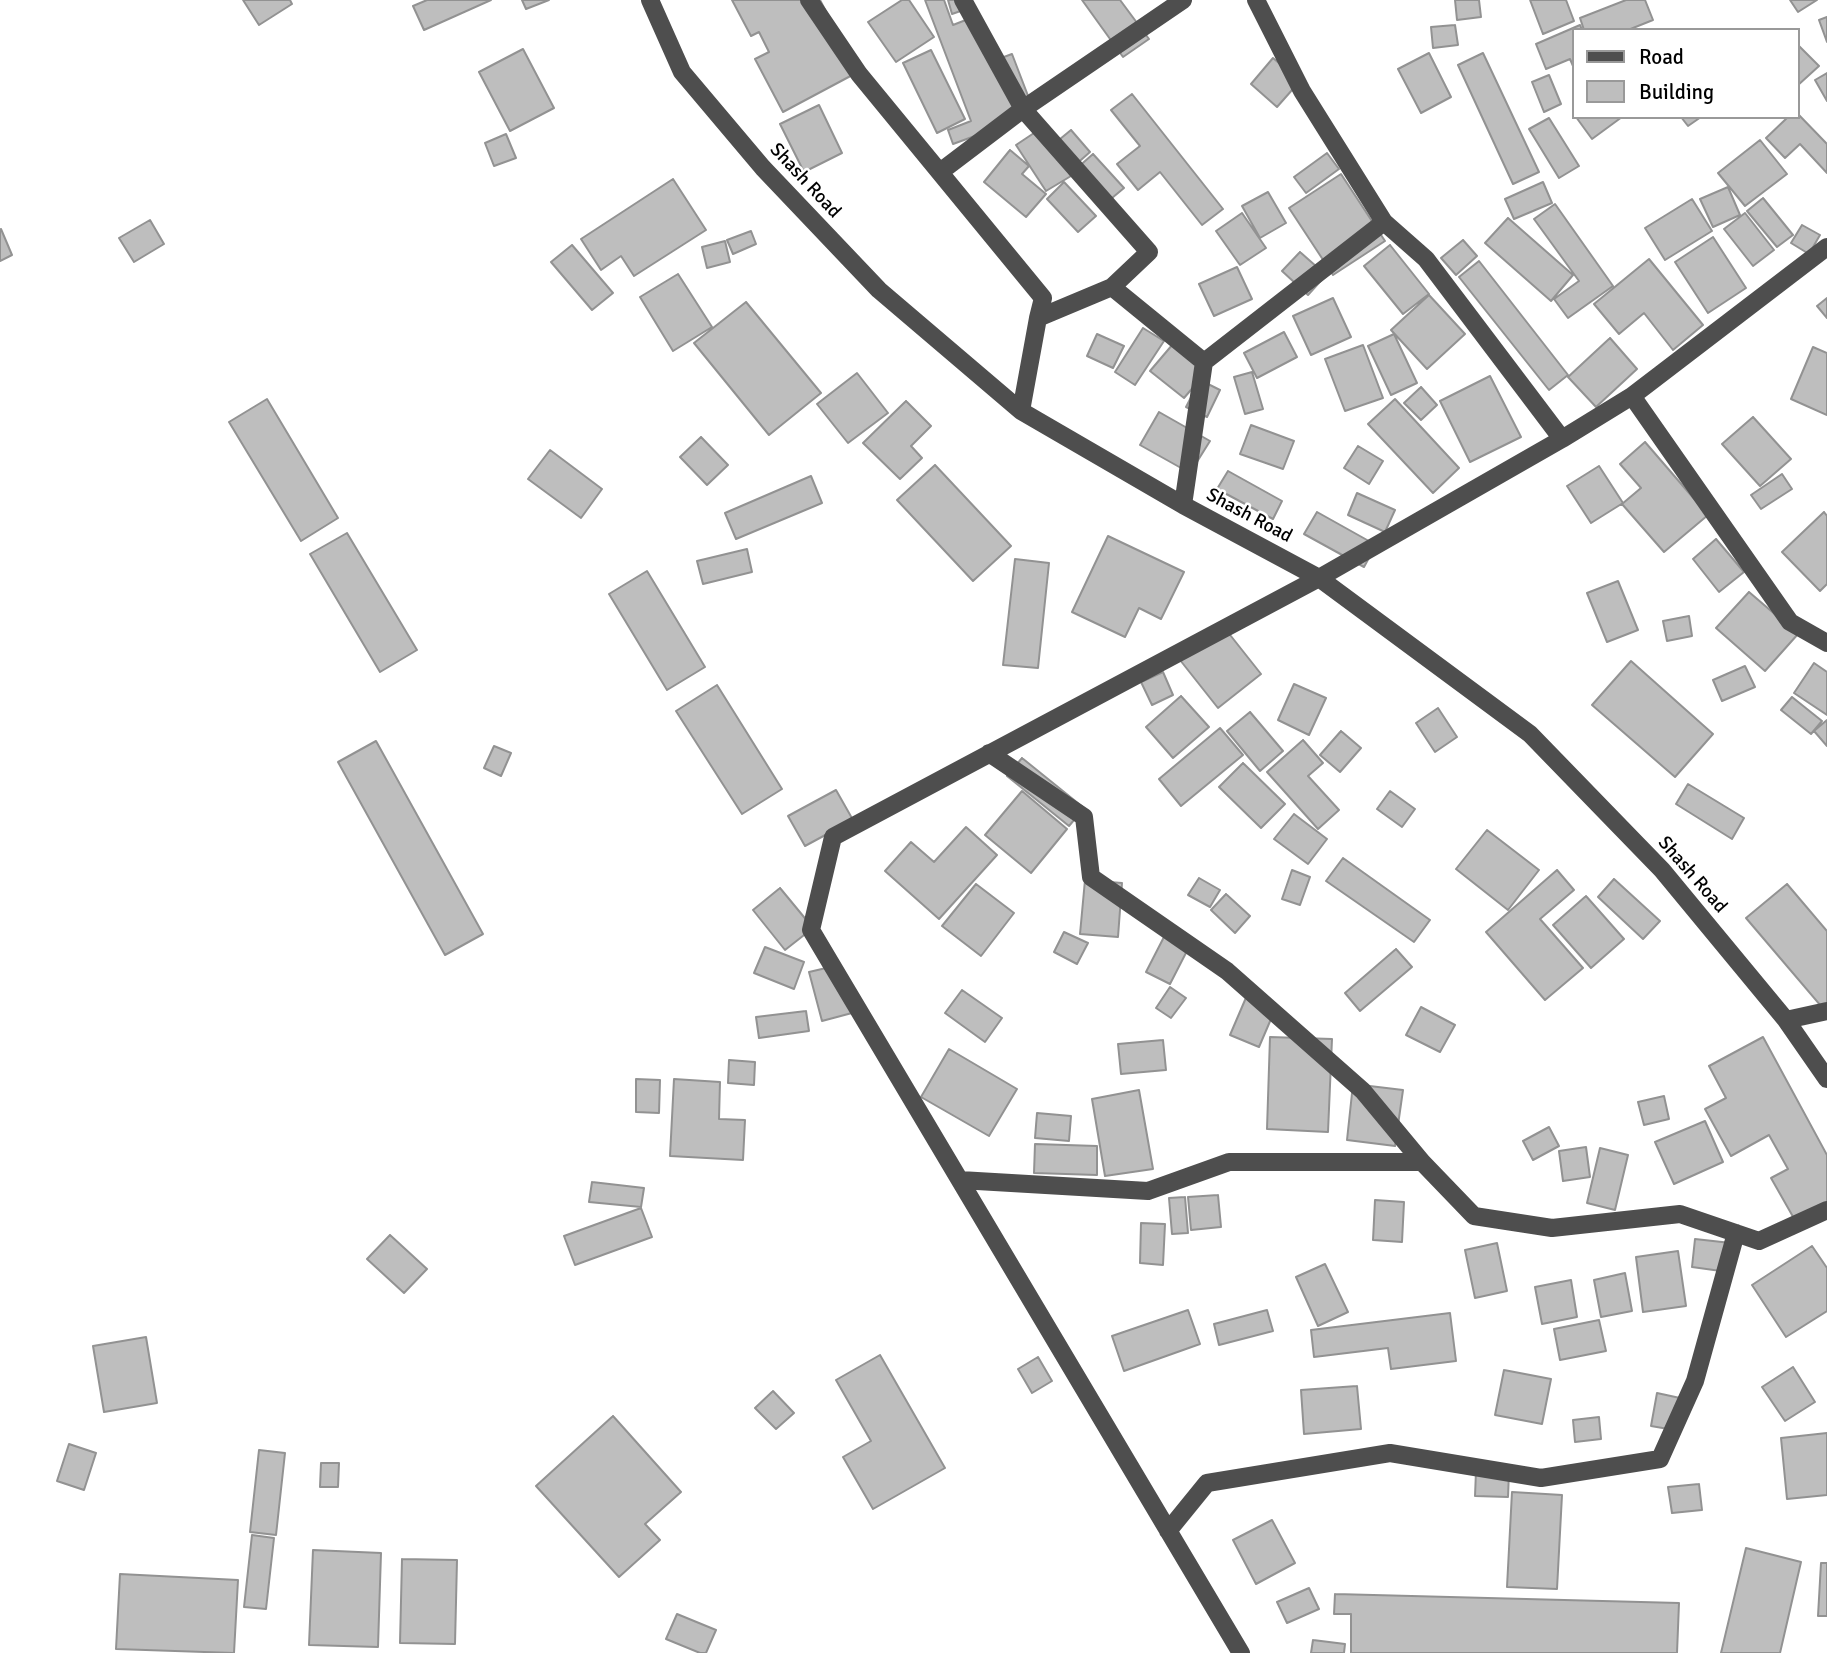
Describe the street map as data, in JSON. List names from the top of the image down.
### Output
{
  "streets": {
    "street": ["Shash Road"]
  },
  "legend": ["Road", "Building"]
}
